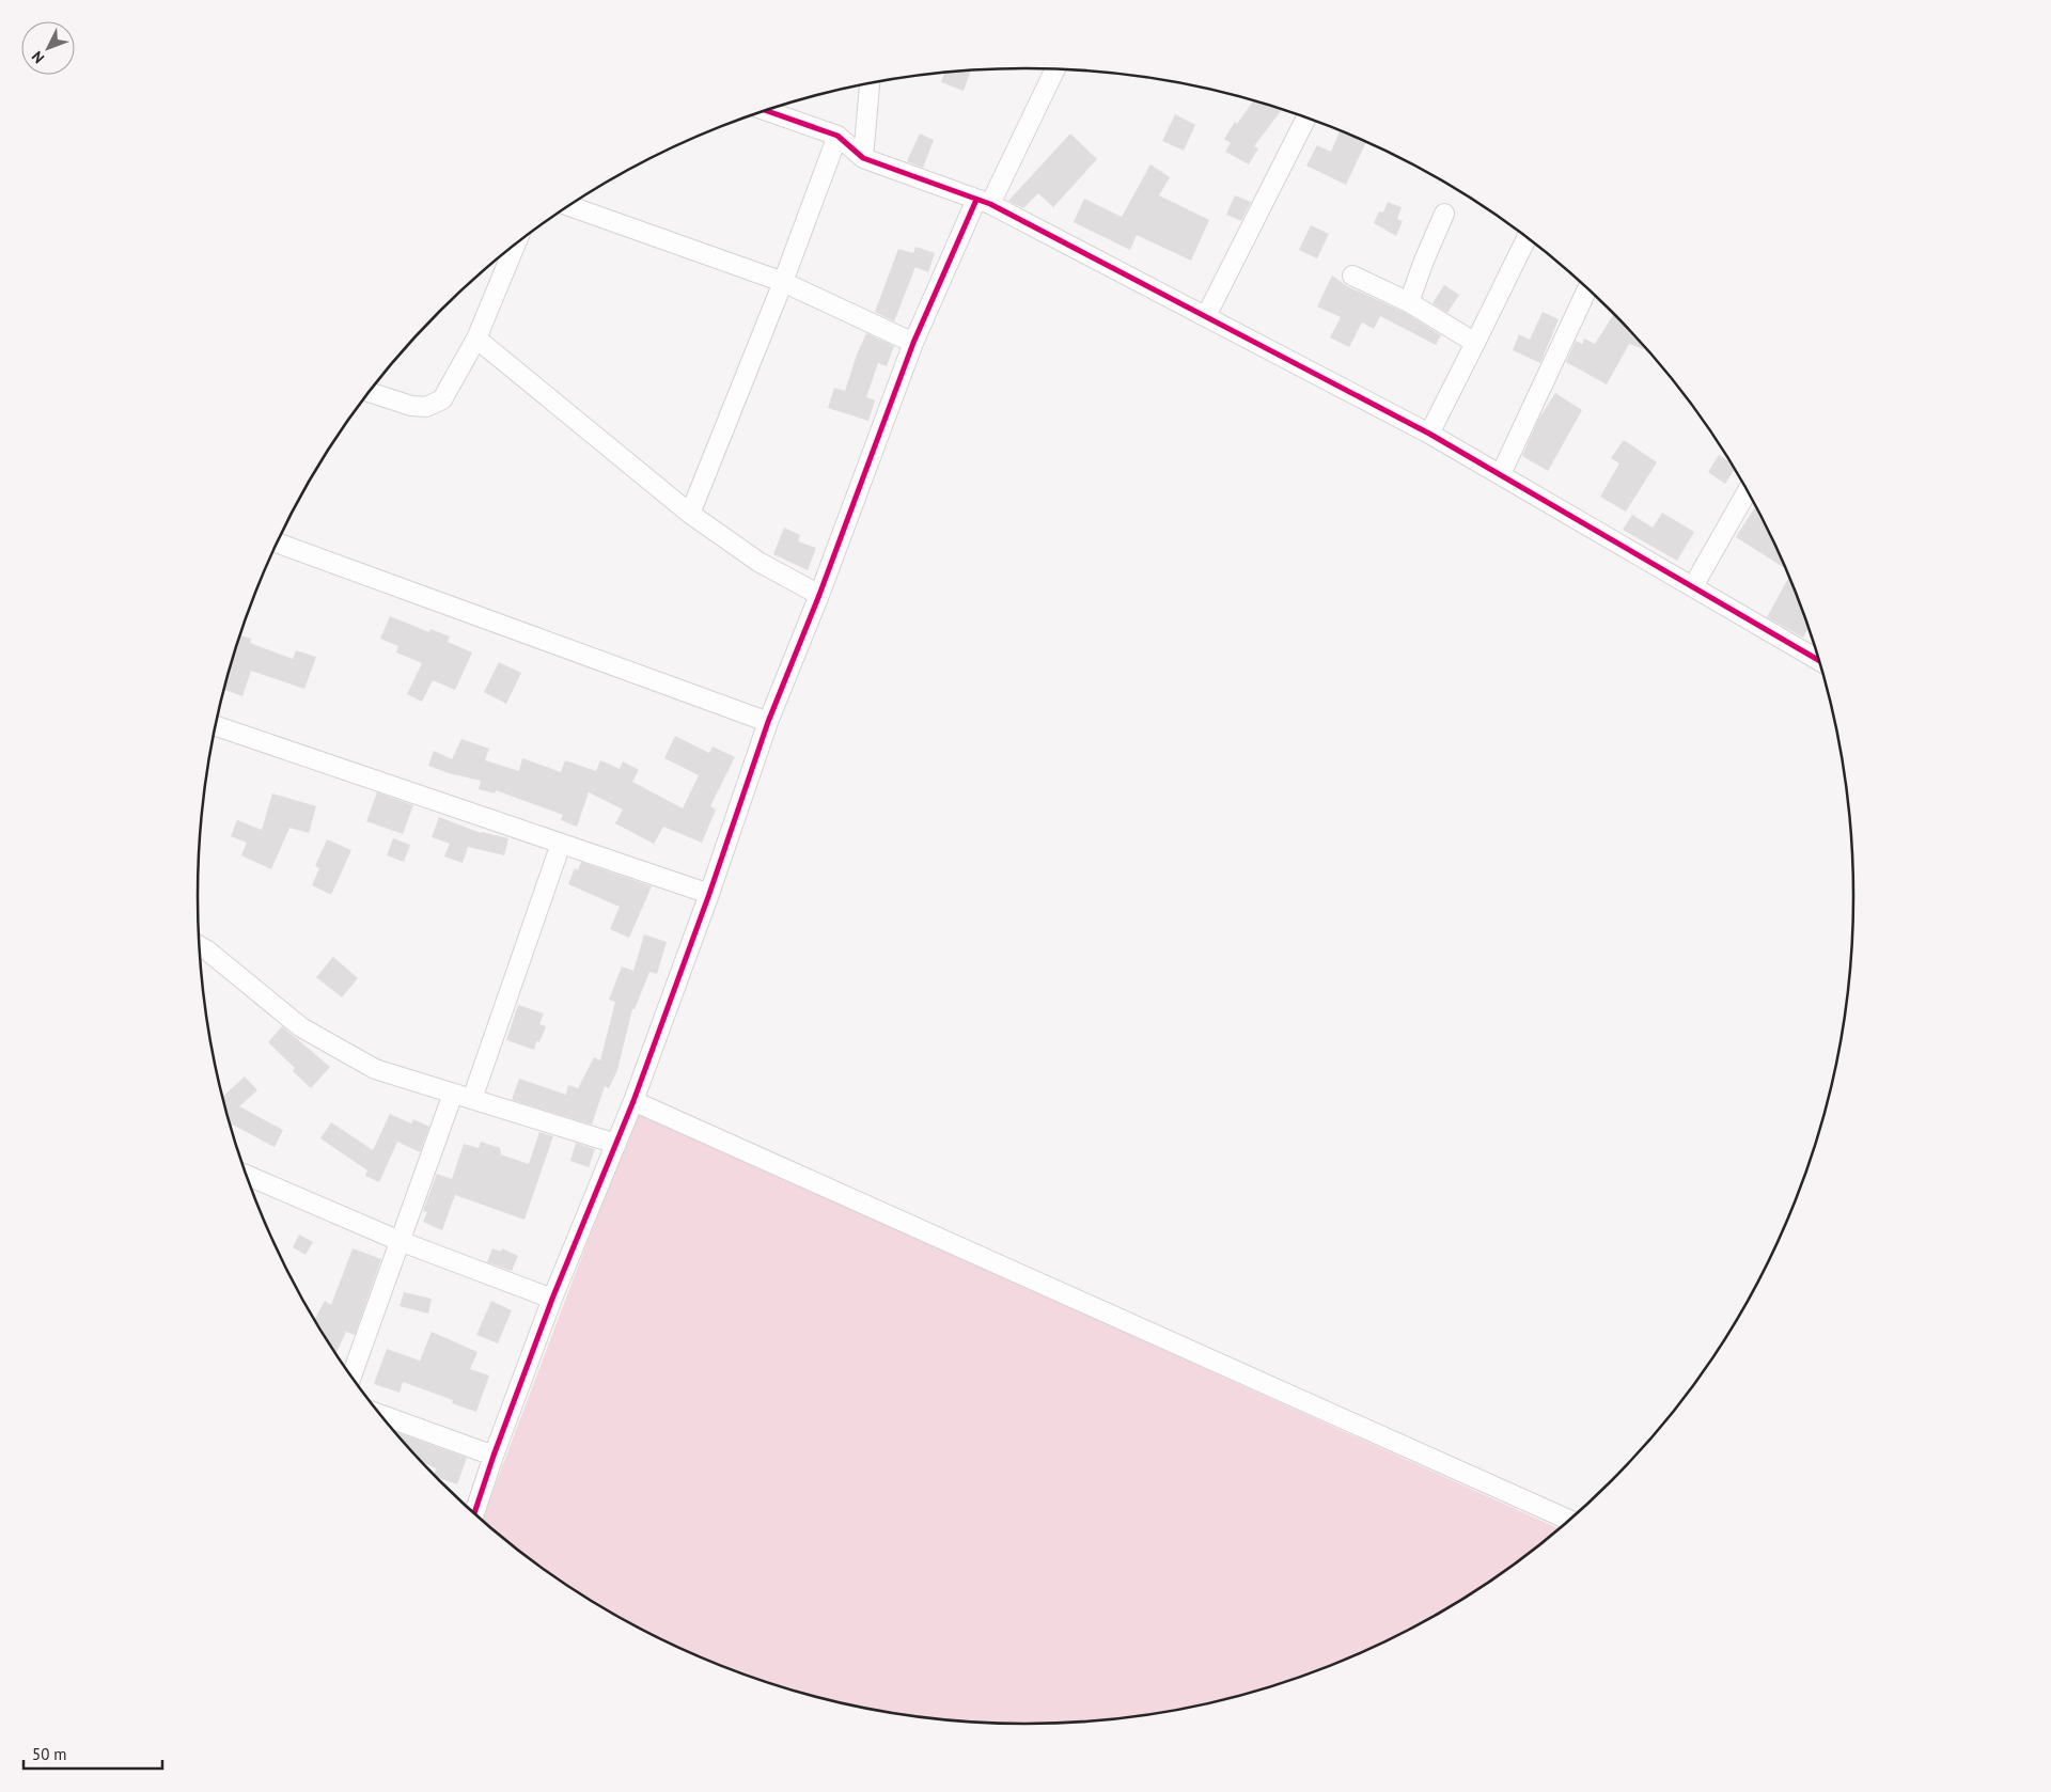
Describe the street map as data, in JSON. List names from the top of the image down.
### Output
{
  "scale_bar": "50 m",
  "north": "bottom left"
}
